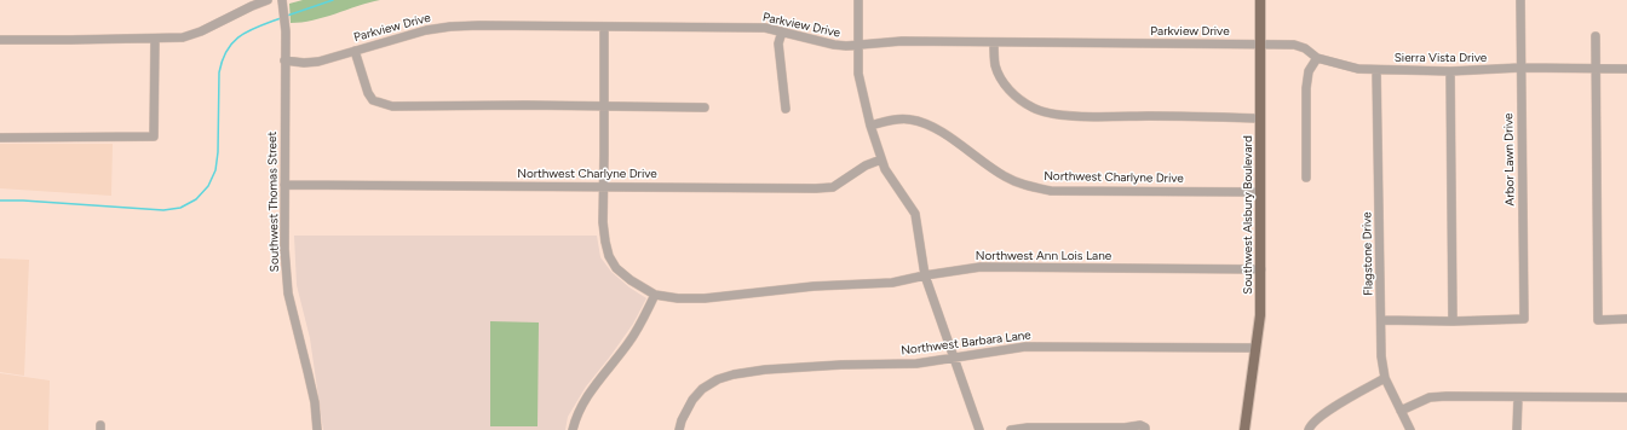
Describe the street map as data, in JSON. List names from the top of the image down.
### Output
{
  "streets": {
    "main road": ["Southwest Alsbury Boulevard"],
    "street": [
      "Parkview Drive",
      "Sierra Vista Drive",
      "Arbor Lawn Drive",
      "Northwest Charlyne Drive",
      "Southwest Thomas Street",
      "Flagstone Drive",
      "Northwest Ann Lois Lane",
      "Northwest Barbara Lane"
    ]
  },
  "crossings": [
    ["Parkview Drive", "Sierra Vista Drive"],
    ["Parkview Drive", "Southwest Thomas Street"],
    ["Parkview Drive", "Southwest Alsbury Boulevard"],
    ["Sierra Vista Drive", "Arbor Lawn Drive"],
    ["Sierra Vista Drive", "Southwest Alsbury Boulevard"],
    ["Sierra Vista Drive", "Flagstone Drive"],
    ["Northwest Charlyne Drive", "Southwest Thomas Street"],
    ["Northwest Charlyne Drive", "Southwest Alsbury Boulevard"],
    ["Southwest Alsbury Boulevard", "Northwest Ann Lois Lane"],
    ["Southwest Alsbury Boulevard", "Northwest Barbara Lane"]
  ]
}
